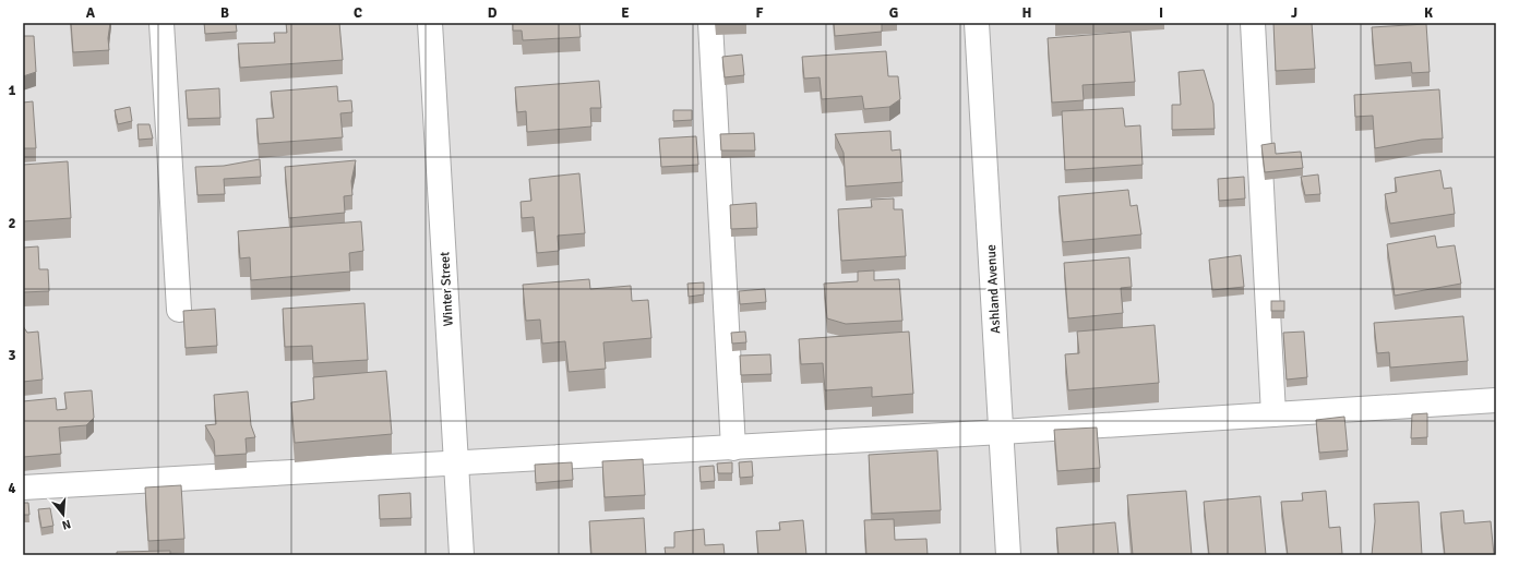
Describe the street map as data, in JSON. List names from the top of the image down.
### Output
{
  "streets": {
    "street": ["Winter Street", "Ashland Avenue"]
  },
  "north": "bottom",
  "grid": {
    "columns": [
      "A",
      "B",
      "C",
      "D",
      "E",
      "F",
      "G",
      "H",
      "I",
      "J",
      "K"
    ],
    "rows": [
      "1",
      "2",
      "3",
      "4"
    ]
  }
}
